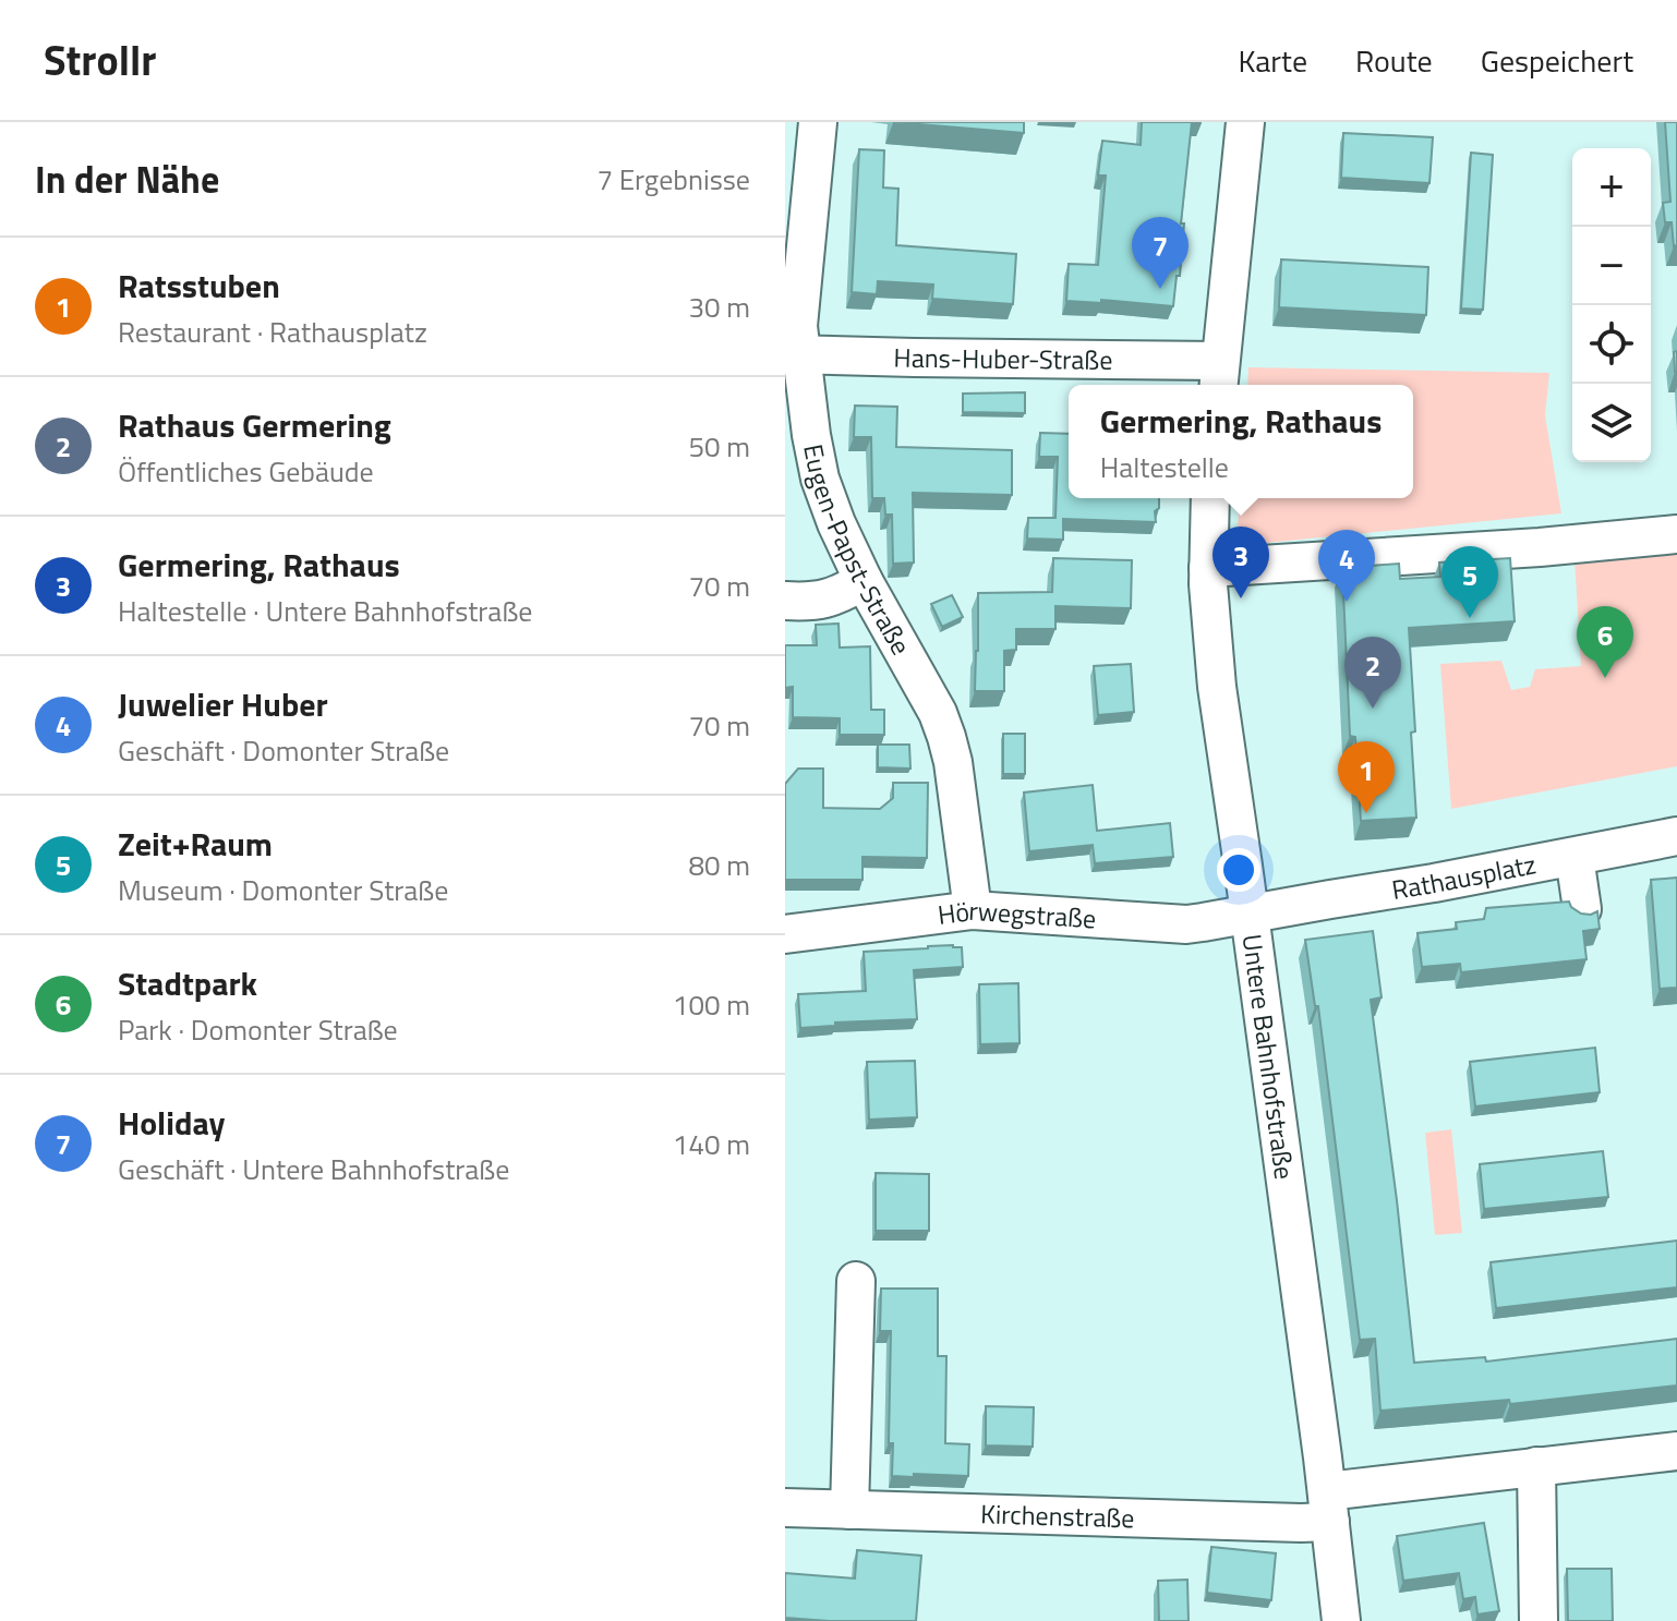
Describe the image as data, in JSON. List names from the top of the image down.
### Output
{
  "streets": {
    "street": [
      "Hans-Huber-Straße",
      "Eugen-Papst-Straße",
      "Rathausplatz",
      "Hörwegstraße",
      "Untere Bahnhofstraße",
      "Kirchenstraße"
    ]
  },
  "crossings": [
    ["Hans-Huber-Straße", "Eugen-Papst-Straße"],
    ["Eugen-Papst-Straße", "Hörwegstraße"],
    ["Rathausplatz", "Hörwegstraße"],
    ["Rathausplatz", "Untere Bahnhofstraße"],
    ["Hörwegstraße", "Untere Bahnhofstraße"],
    ["Untere Bahnhofstraße", "Kirchenstraße"]
  ],
  "page": {
    "header": "Strollr",
    "nav": ["Karte", "Route", "Gespeichert"],
    "heading": ["In der Nähe", "7 Ergebnisse"],
    "map_buttons": ["+", "−"],
    "pins": [
      "7",
      "3",
      "4",
      "5",
      "6",
      "2",
      "1"
    ],
    "list": [
      {
        "mark": "1",
        "name": "Ratsstuben",
        "note": "Restaurant · Rathausplatz",
        "value": "30 m"
      },
      {
        "mark": "2",
        "name": "Rathaus Germering",
        "note": "Öffentliches Gebäude",
        "value": "50 m"
      },
      {
        "mark": "3",
        "name": "Germering, Rathaus",
        "note": "Haltestelle · Untere Bahnhofstraße",
        "value": "70 m"
      },
      {
        "mark": "4",
        "name": "Juwelier Huber",
        "note": "Geschäft · Domonter Straße",
        "value": "70 m"
      },
      {
        "mark": "5",
        "name": "Zeit+Raum",
        "note": "Museum · Domonter Straße",
        "value": "80 m"
      },
      {
        "mark": "6",
        "name": "Stadtpark",
        "note": "Park · Domonter Straße",
        "value": "100 m"
      },
      {
        "mark": "7",
        "name": "Holiday",
        "note": "Geschäft · Untere Bahnhofstraße",
        "value": "140 m"
      }
    ],
    "popup": ["Germering, Rathaus", "Haltestelle"]
  }
}
